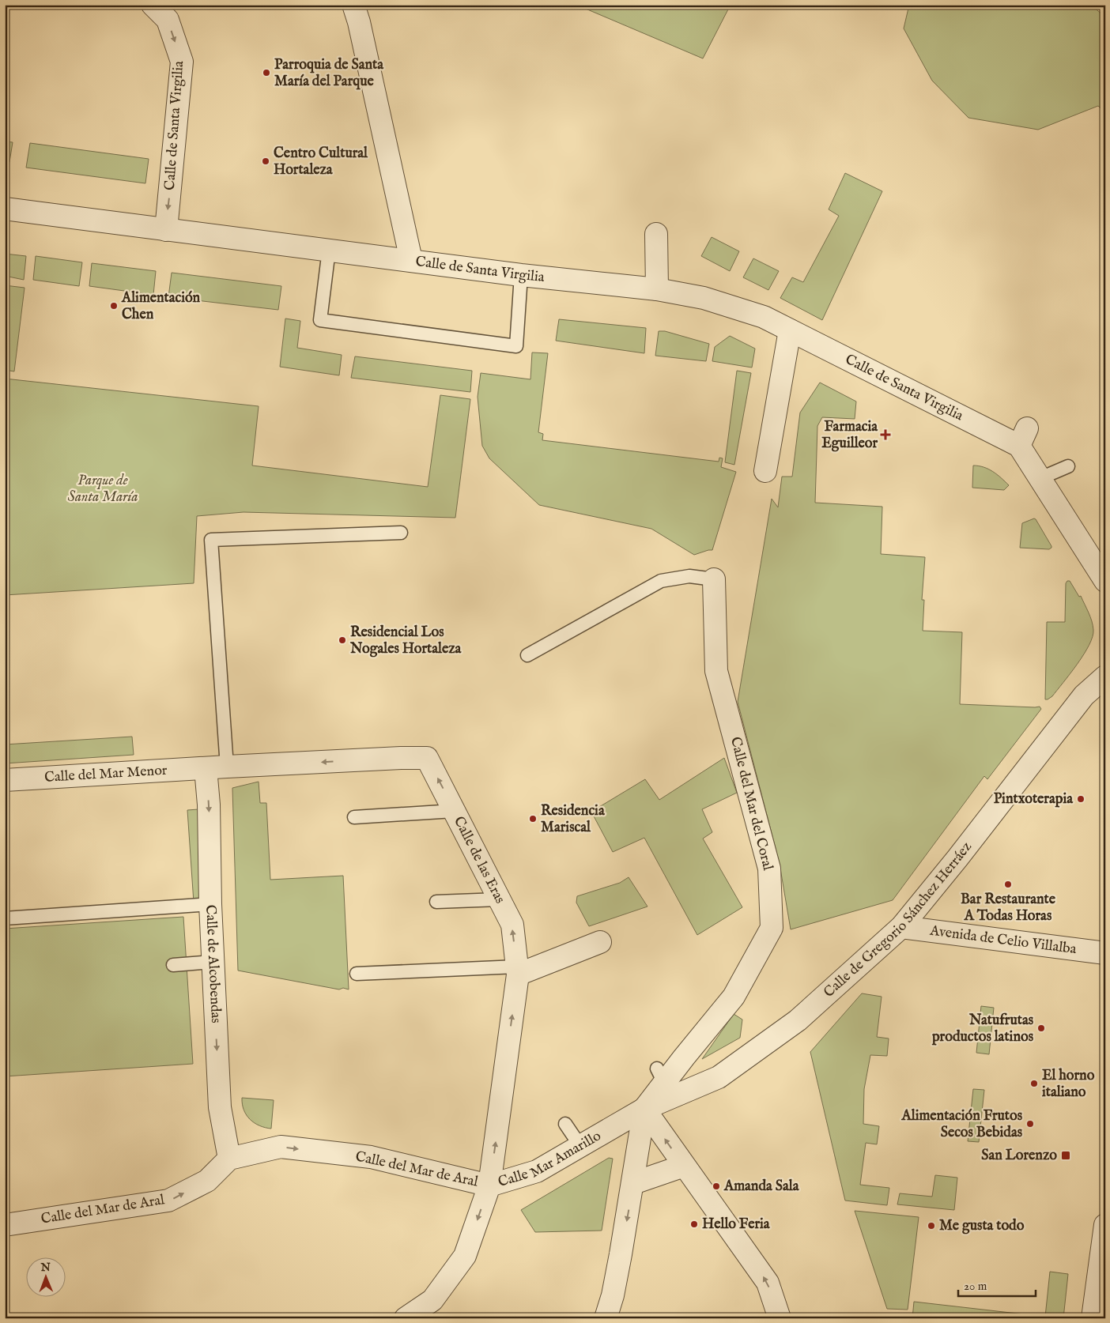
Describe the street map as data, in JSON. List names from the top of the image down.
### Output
{
  "streets": {
    "street": [
      "Calle de Santa Virgilia",
      "Calle del Mar Menor",
      "Calle del Mar del Coral",
      "Calle de las Eras",
      "Calle de Gregorio Sánchez Herráez",
      "Avenida de Celio Villalba",
      "Calle de Alcobendas",
      "Calle Mar Amarillo",
      "Calle del Mar de Aral"
    ]
  },
  "crossings": [
    ["Calle del Mar Menor", "Calle de las Eras"],
    ["Calle del Mar Menor", "Calle de Alcobendas"],
    ["Calle del Mar del Coral", "Calle de Gregorio Sánchez Herráez"],
    ["Calle del Mar del Coral", "Calle Mar Amarillo"],
    ["Calle de las Eras", "Calle de Alcobendas"],
    ["Calle de las Eras", "Calle Mar Amarillo"],
    ["Calle de las Eras", "Calle del Mar de Aral"],
    ["Calle de Gregorio Sánchez Herráez", "Avenida de Celio Villalba"],
    ["Calle de Alcobendas", "Calle del Mar de Aral"],
    ["Calle Mar Amarillo", "Calle del Mar de Aral"]
  ],
  "one_way": ["Calle de Alcobendas", "Calle del Mar de Aral"],
  "parks": ["Parque de Santa María"],
  "places": {
    "other": [
      "Parroquia de Santa María del Parque",
      "Centro Cultural Hortaleza",
      "Alimentación Chen",
      "Residencial Los Nogales Hortaleza",
      "Pintxoterapia",
      "Residencia Mariscal",
      "Bar Restaurante A Todas Horas",
      "Natufrutas productos latinos",
      "El horno italiano",
      "Alimentación Frutos Secos Bebidas",
      "Amanda Sala",
      "Hello Feria",
      "Me gusta todo"
    ],
    "health": ["Farmacia Eguilleor"],
    "transit": ["San Lorenzo"]
  },
  "scale_bar": "20 m",
  "north": "top"
}
